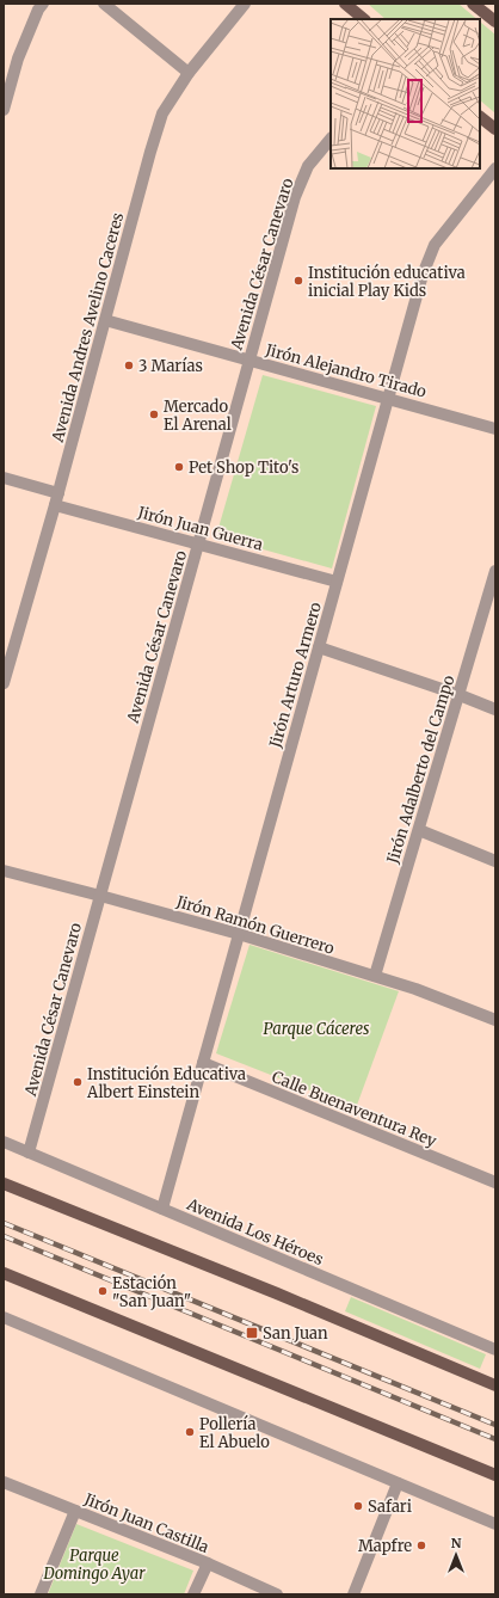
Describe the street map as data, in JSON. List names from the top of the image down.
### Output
{
  "streets": {
    "street": [
      "Avenida César Canevaro",
      "Avenida Andres Avelino Caceres",
      "Jirón Alejandro Tirado",
      "Jirón Juan Guerra",
      "Jirón Arturo Armero",
      "Jirón Adalberto del Campo",
      "Jirón Ramón Guerrero",
      "Calle Buenaventura Rey",
      "Avenida Los Héroes",
      "Jirón Juan Castilla"
    ]
  },
  "crossings": [
    ["Avenida César Canevaro", "Jirón Alejandro Tirado"],
    ["Avenida César Canevaro", "Jirón Juan Guerra"],
    ["Avenida César Canevaro", "Jirón Ramón Guerrero"],
    ["Avenida César Canevaro", "Avenida Los Héroes"],
    ["Avenida Andres Avelino Caceres", "Jirón Alejandro Tirado"],
    ["Avenida Andres Avelino Caceres", "Jirón Juan Guerra"],
    ["Jirón Alejandro Tirado", "Jirón Arturo Armero"],
    ["Jirón Juan Guerra", "Jirón Arturo Armero"],
    ["Jirón Arturo Armero", "Jirón Ramón Guerrero"],
    ["Jirón Arturo Armero", "Calle Buenaventura Rey"],
    ["Jirón Arturo Armero", "Avenida Los Héroes"],
    ["Jirón Adalberto del Campo", "Jirón Ramón Guerrero"]
  ],
  "parks": ["Parque Cáceres", "Parque Domingo Ayar"],
  "places": {
    "other": [
      "Institución educativa inicial Play Kids",
      "3 Marías",
      "Mercado El Arenal",
      "Pet Shop Tito's",
      "Institución Educativa Albert Einstein",
      "Estación \"San Juan\"",
      "Pollería El Abuelo",
      "Safari",
      "Mapfre"
    ],
    "transit": ["San Juan"]
  },
  "north": "top"
}
